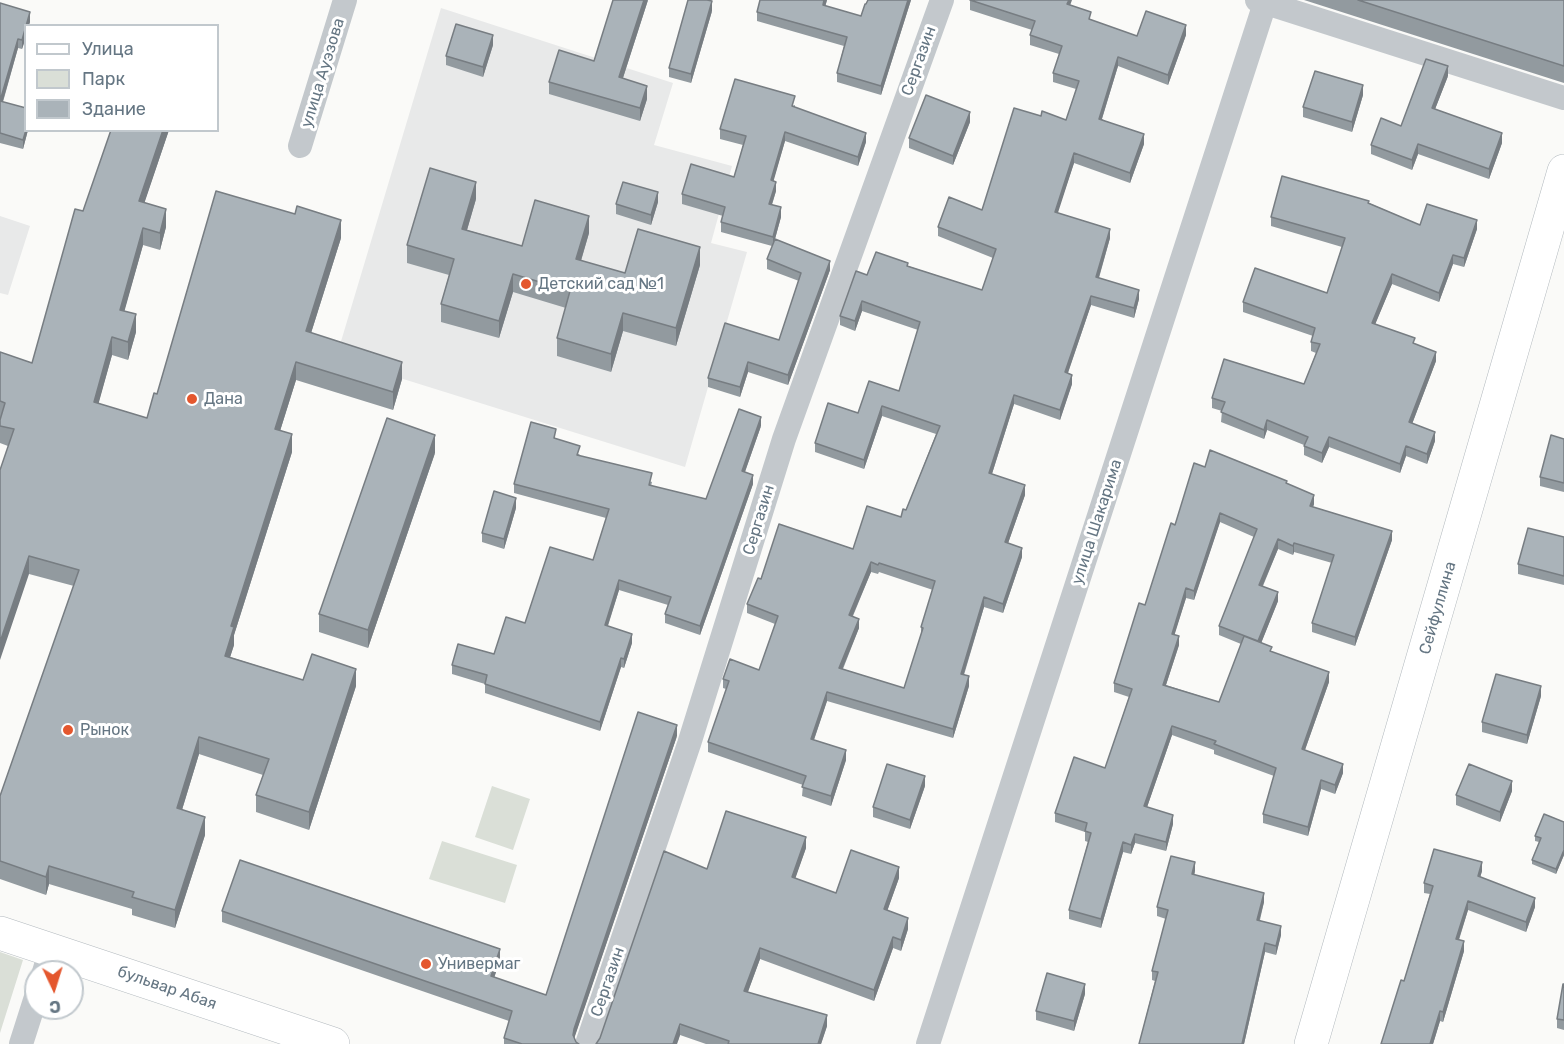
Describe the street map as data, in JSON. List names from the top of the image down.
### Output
{
  "streets": {
    "main road": ["Сейфуллина", "бульвар Абая"],
    "street": ["Сергазин", "улица Ауэзова", "улица Шакарима"]
  },
  "places": [
    "Детский сад №1",
    "Дана",
    "Рынок",
    "Универмаг"
  ],
  "legend": ["Улица", "Парк", "Здание"],
  "north": "bottom"
}
